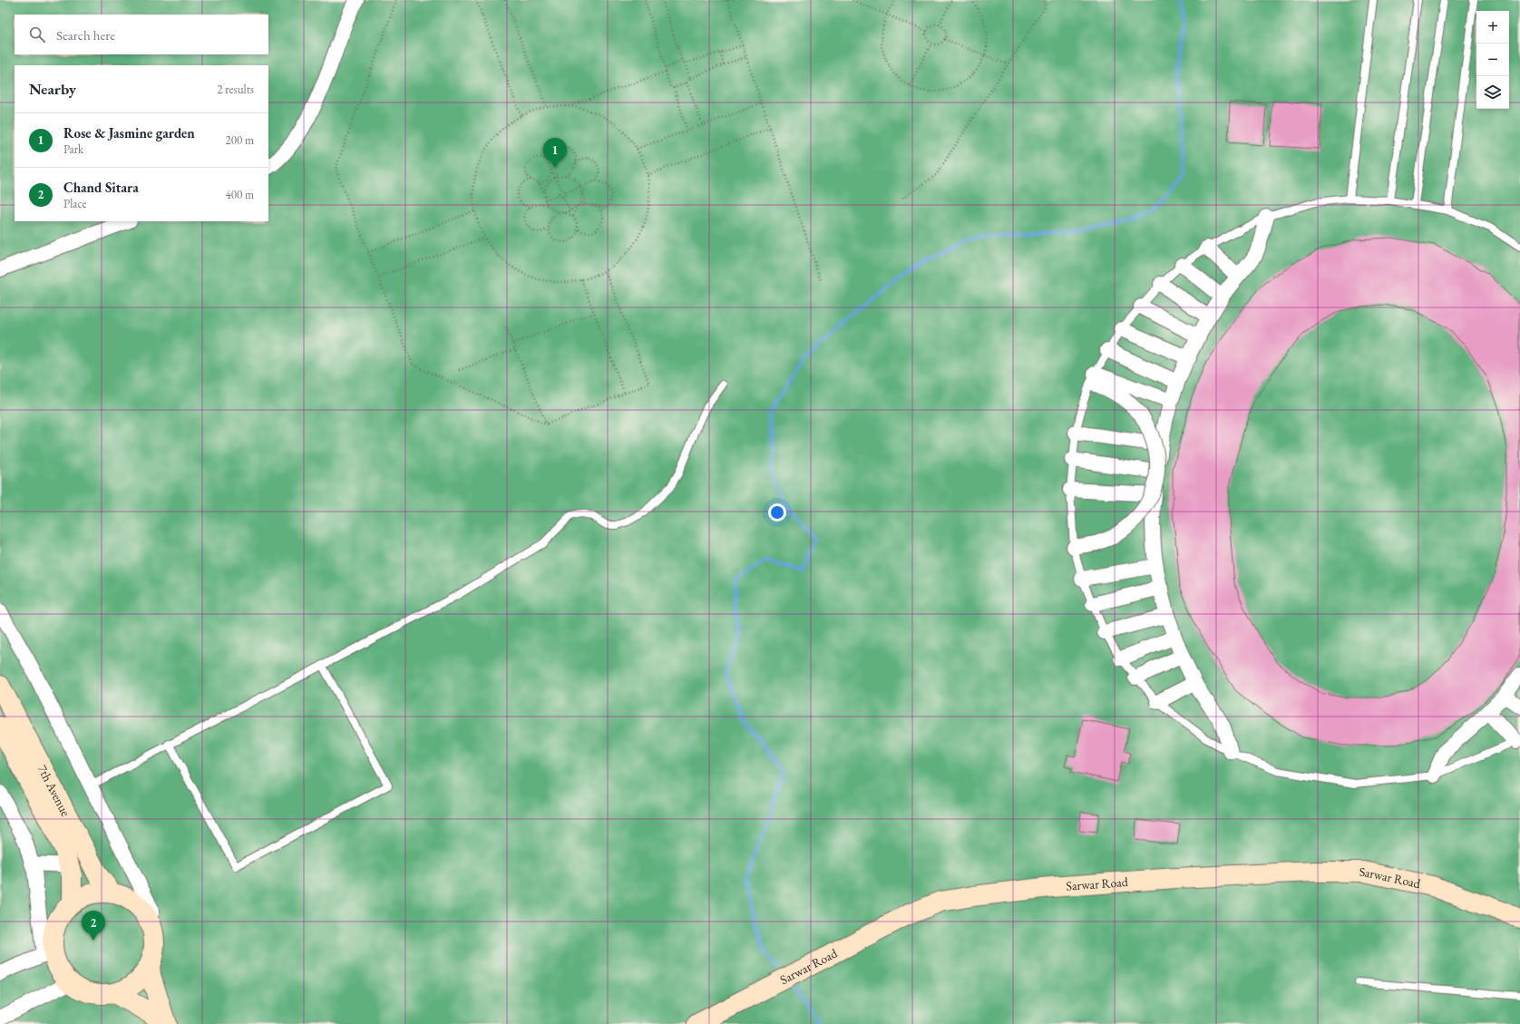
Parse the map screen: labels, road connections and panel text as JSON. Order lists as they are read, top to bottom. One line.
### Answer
{"streets":{"street":["7th Avenue","Sarwar Road"]},"page":{"map_buttons":["+","−"],"search":"Search here","heading":["Nearby","2 results"],"list":[{"mark":"1","name":"Rose & Jasmine garden","note":"Park","value":"200 m"},{"mark":"2","name":"Chand Sitara","note":"Place","value":"400 m"}],"pins":["1","2"]}}
